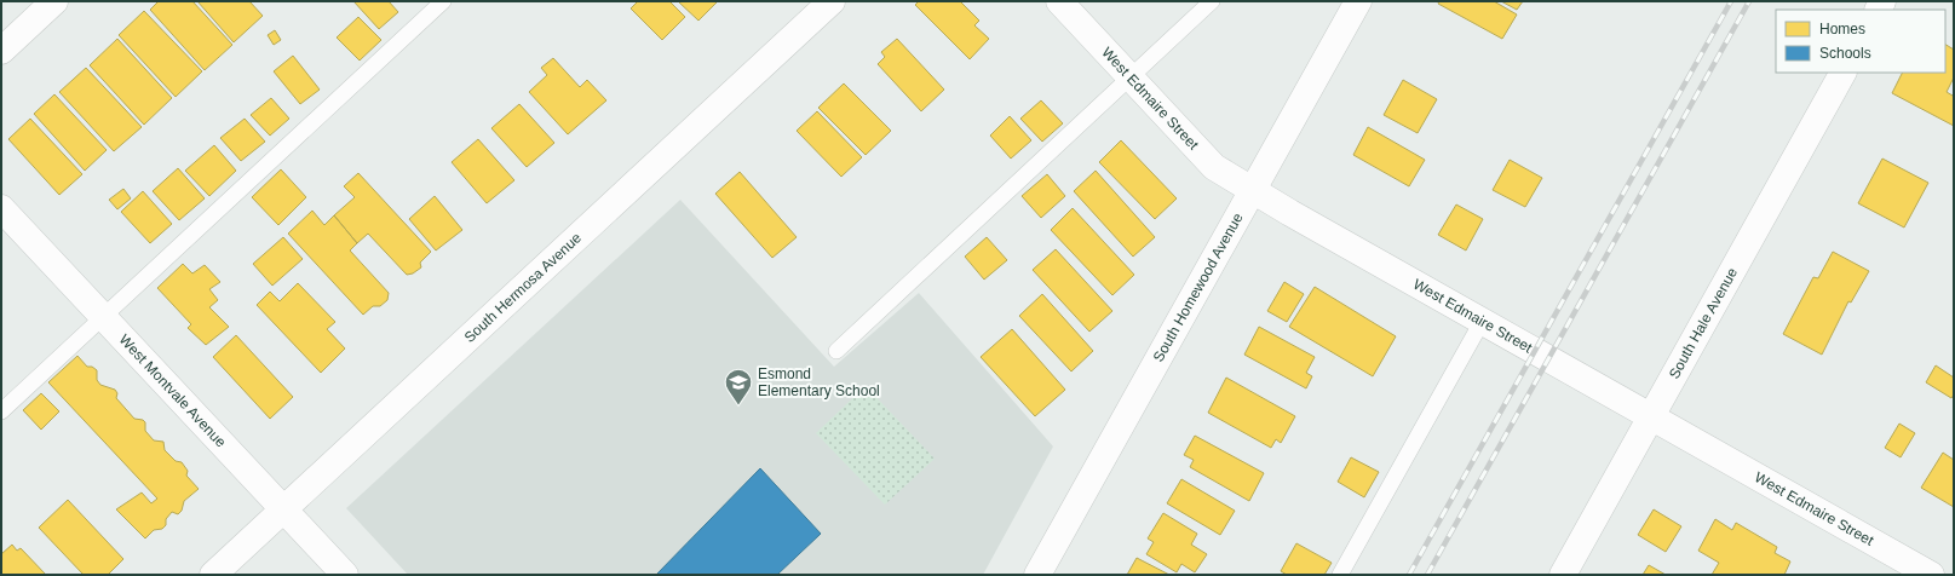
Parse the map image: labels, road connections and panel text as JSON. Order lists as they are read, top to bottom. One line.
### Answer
{"streets":{"street":["West Edmaire Street","South Hermosa Avenue","South Homewood Avenue","South Hale Avenue","West Montvale Avenue"]},"crossings":[["West Edmaire Street","South Homewood Avenue"],["West Edmaire Street","South Hale Avenue"],["South Hermosa Avenue","West Montvale Avenue"]],"places":{"school or university":["Esmond Elementary School"]},"legend":["Homes","Schools"]}
